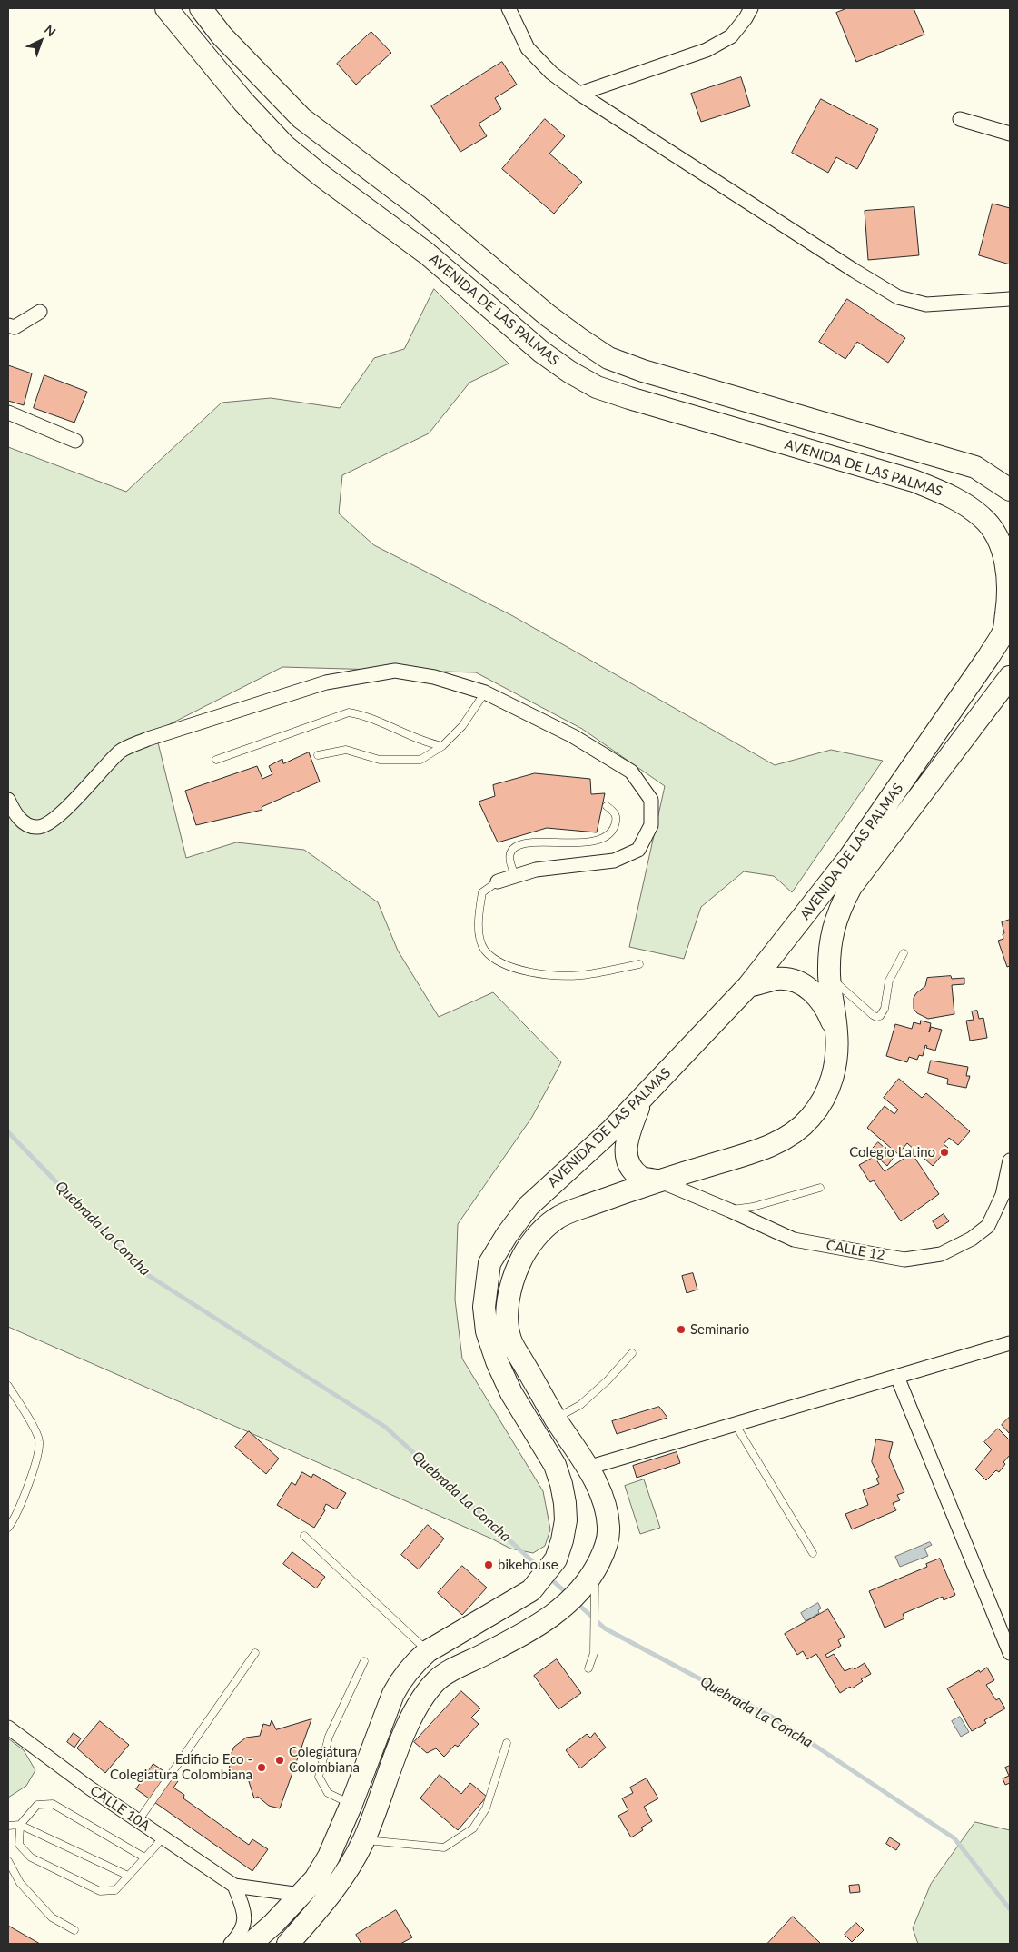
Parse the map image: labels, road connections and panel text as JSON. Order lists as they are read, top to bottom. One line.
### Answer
{"streets":{"main road":["AVENIDA DE LAS PALMAS"],"street":["CALLE 12","CALLE 10A"]},"crossings":[["AVENIDA DE LAS PALMAS","CALLE 12"],["AVENIDA DE LAS PALMAS","CALLE 10A"]],"water":["Quebrada La Concha"],"places":["Colegio Latino","Seminario","bikehouse","Colegiatura Colombiana","Edificio Eco - Colegiatura Colombiana"],"north":"top right"}
